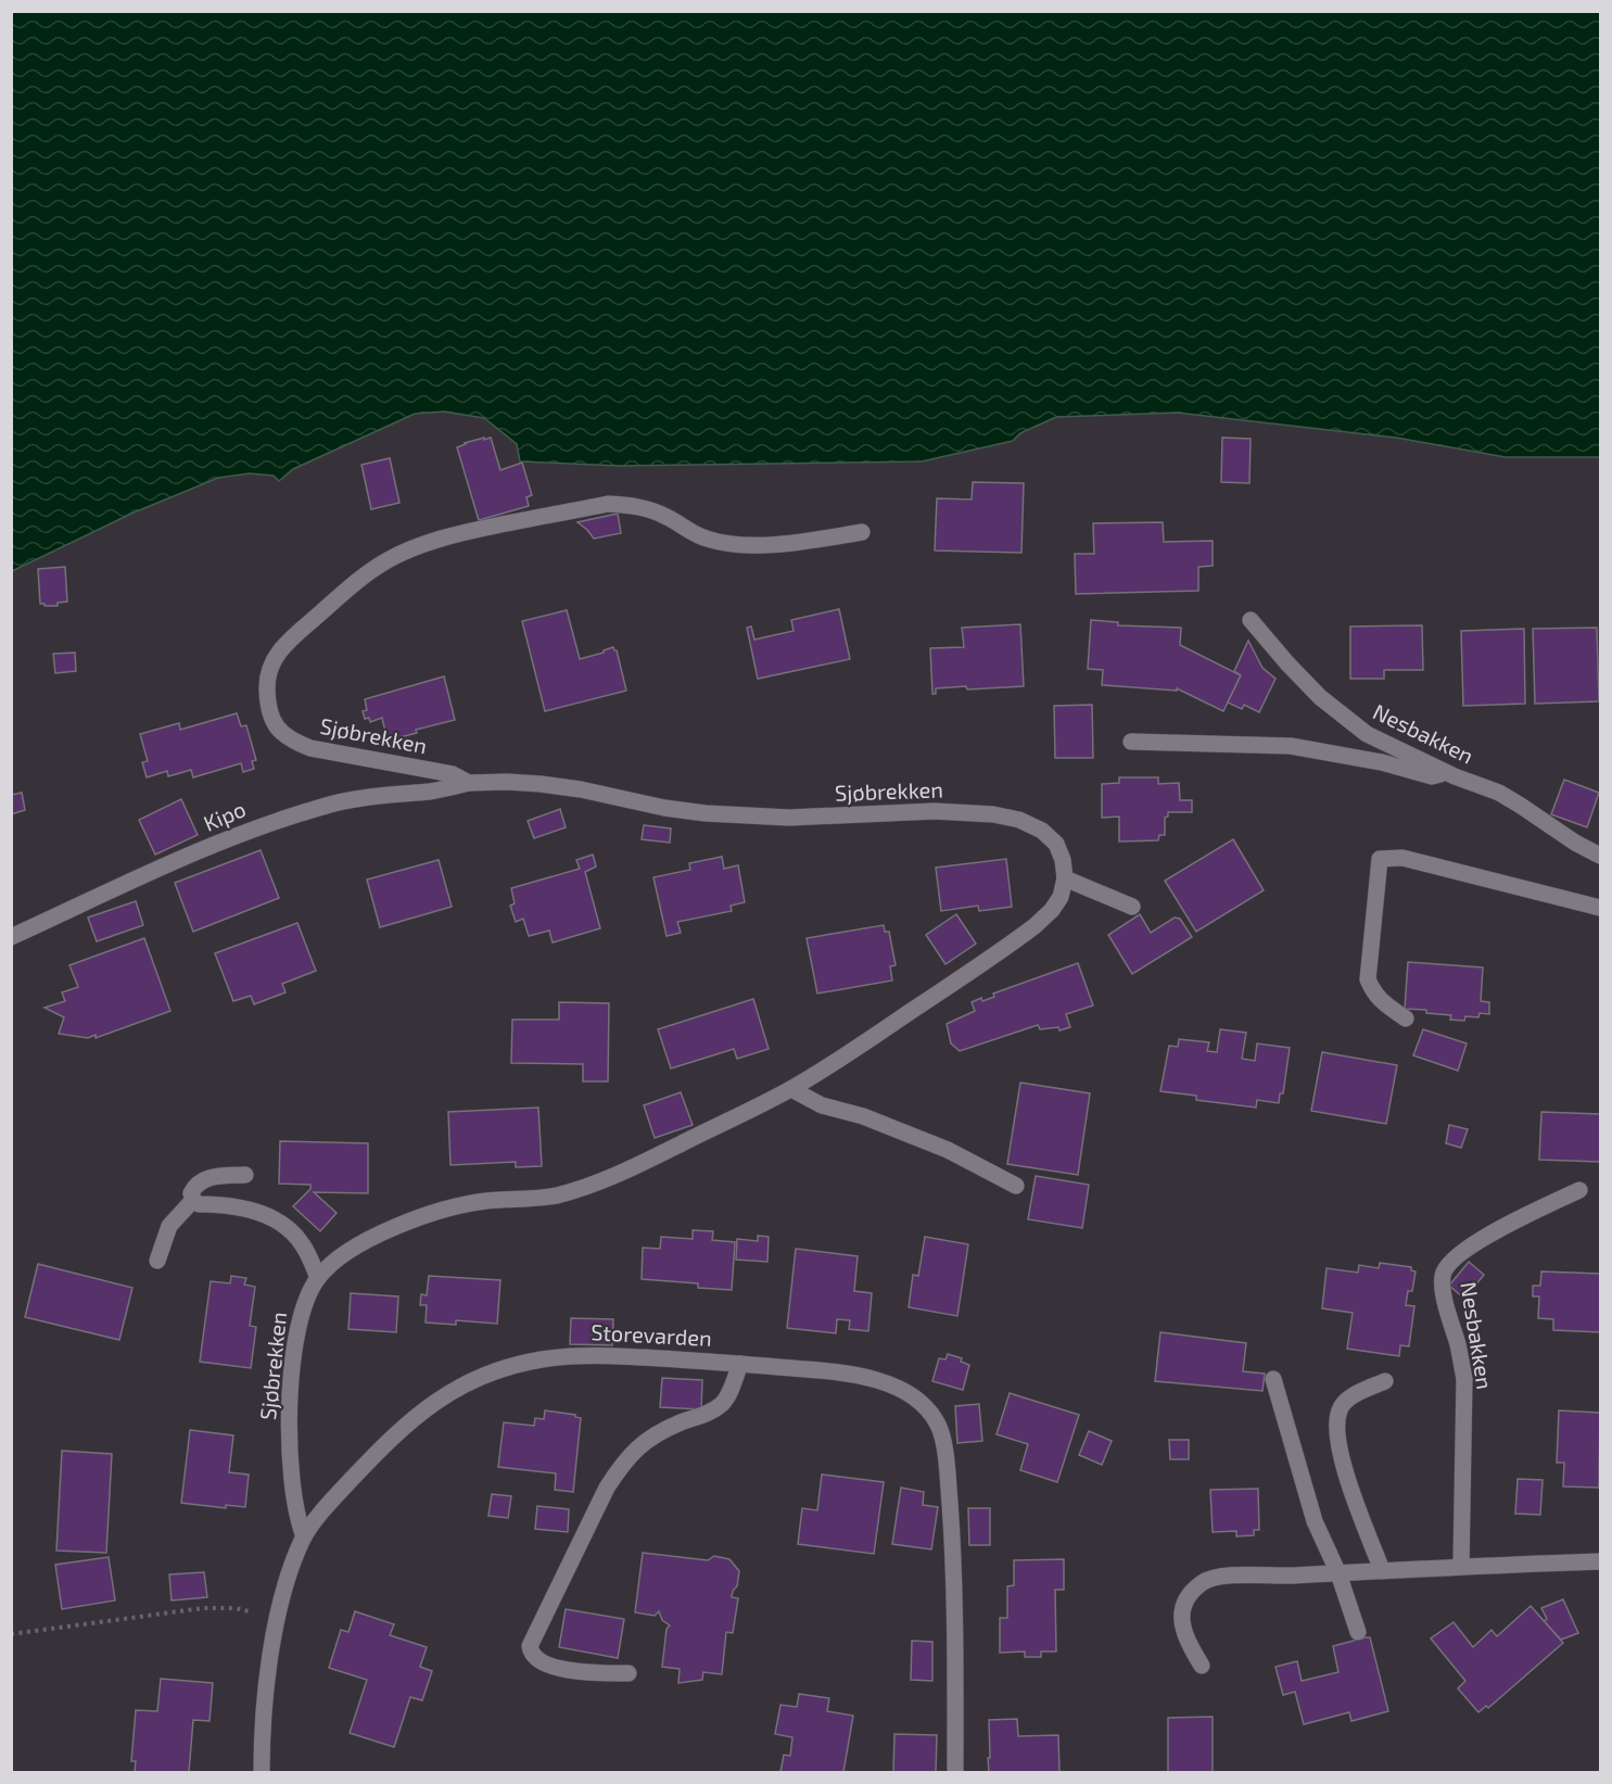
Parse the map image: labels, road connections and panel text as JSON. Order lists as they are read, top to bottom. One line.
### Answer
{"streets":{"street":["Nesbakken","Sjøbrekken","Kipo","Storevarden"]},"crossings":[["Sjøbrekken","Kipo"],["Sjøbrekken","Storevarden"]]}
